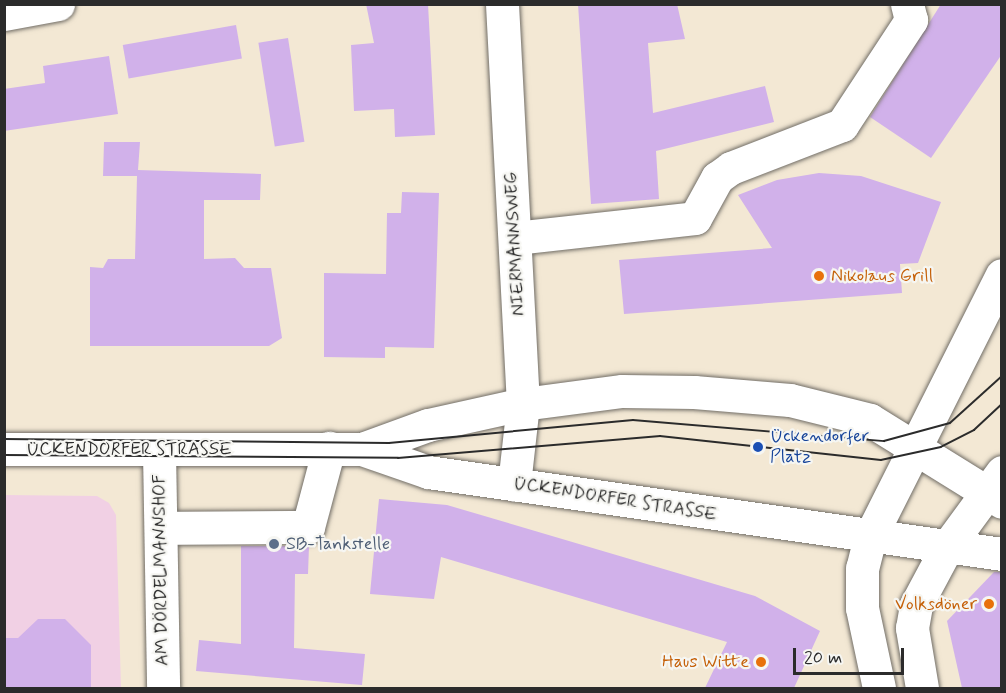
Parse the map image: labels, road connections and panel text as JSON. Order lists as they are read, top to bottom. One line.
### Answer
{"streets":{"main road":["NIERMANNSWEG","ÜCKENDORFER STRASSE","AM DÖRDELMANNSHOF"]},"crossings":[["NIERMANNSWEG","ÜCKENDORFER STRASSE"],["ÜCKENDORFER STRASSE","AM DÖRDELMANNSHOF"]],"places":["Nikolaus Grill","Ückendorfer Platz","SB-Tankstelle","Volksdöner","Haus Witte"],"scale_bar":"20 m"}
